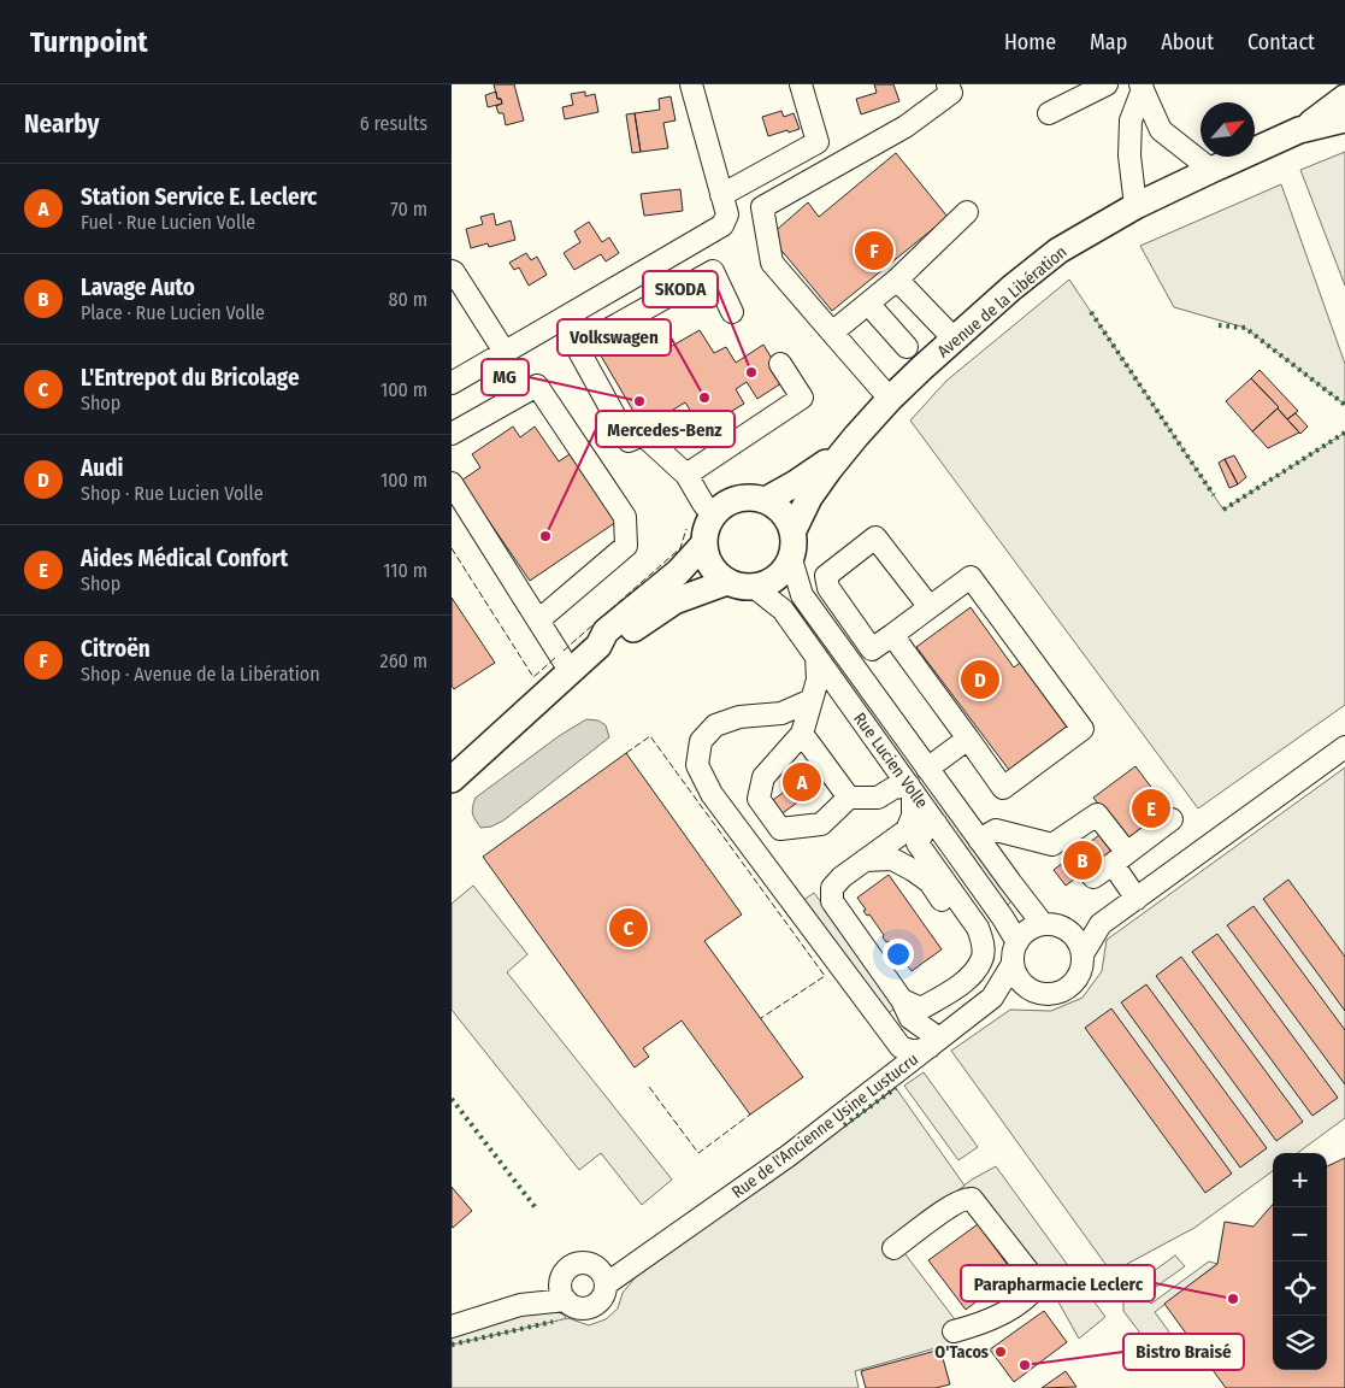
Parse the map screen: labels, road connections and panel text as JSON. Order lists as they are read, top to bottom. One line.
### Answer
{"streets":{"main road":["Avenue de la Libération"],"street":["Rue Lucien Volle","Rue de l'Ancienne Usine Lustucru"]},"crossings":[["Avenue de la Libération","Rue Lucien Volle"],["Rue Lucien Volle","Rue de l'Ancienne Usine Lustucru"]],"places":["SKODA","Volkswagen","MG","Mercedes-Benz","Parapharmacie Leclerc","O'Tacos","Bistro Braisé"],"north":"top right","page":{"header":"Turnpoint","nav":["Home","Map","About","Contact"],"heading":["Nearby","6 results"],"list":[{"mark":"A","name":"Station Service E. Leclerc","note":"Fuel · Rue Lucien Volle","value":"70 m"},{"mark":"B","name":"Lavage Auto","note":"Place · Rue Lucien Volle","value":"80 m"},{"mark":"C","name":"L'Entrepot du Bricolage","note":"Shop","value":"100 m"},{"mark":"D","name":"Audi","note":"Shop · Rue Lucien Volle","value":"100 m"},{"mark":"E","name":"Aides Médical Confort","note":"Shop","value":"110 m"},{"mark":"F","name":"Citroën","note":"Shop · Avenue de la Libération","value":"260 m"}],"pins":["F","D","A","E","B","C"],"map_buttons":["+","−"]}}
